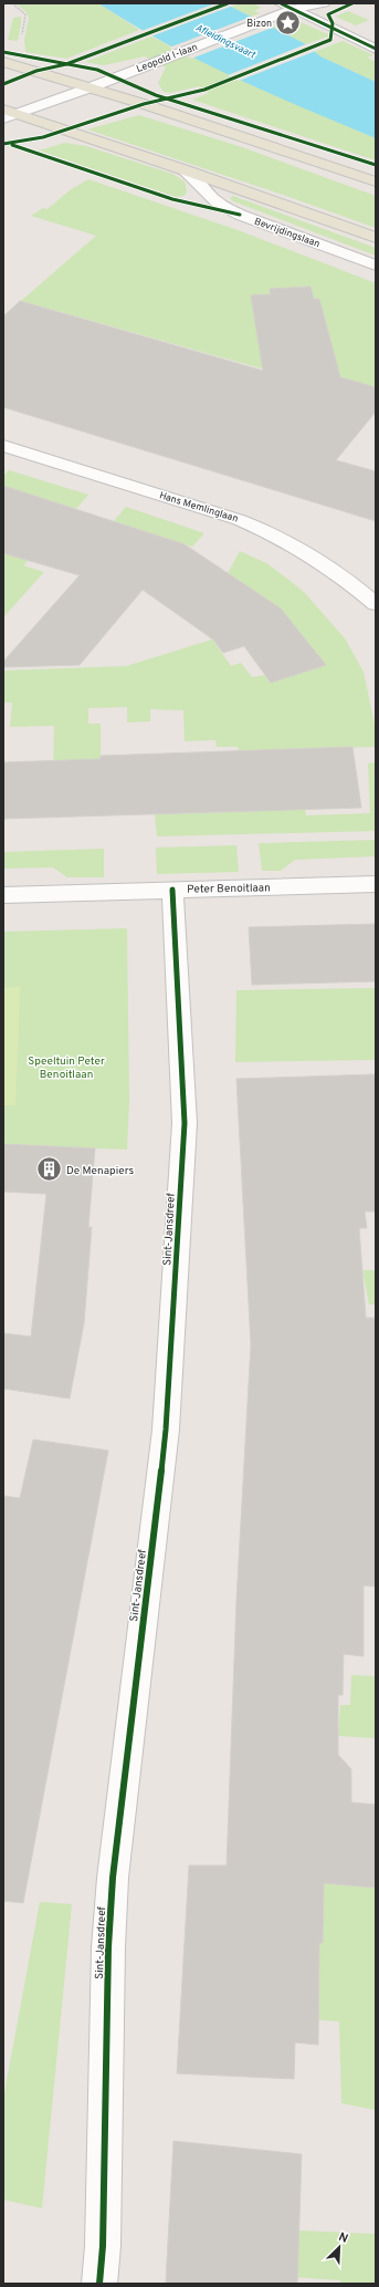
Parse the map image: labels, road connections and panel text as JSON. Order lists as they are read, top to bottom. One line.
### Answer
{"streets":{"main road":["Bevrijdingslaan"],"street":["Leopold I-laan","Hans Memlinglaan","Peter Benoitlaan","Sint-Jansdreef"]},"crossings":[["Leopold I-laan","Bevrijdingslaan"],["Peter Benoitlaan","Sint-Jansdreef"]],"water":["Afleidingsvaart"],"parks":["Speeltuin Peter Benoitlaan"],"places":{"place":["Bizon"],"building":["De Menapiers"]},"north":"top right"}
